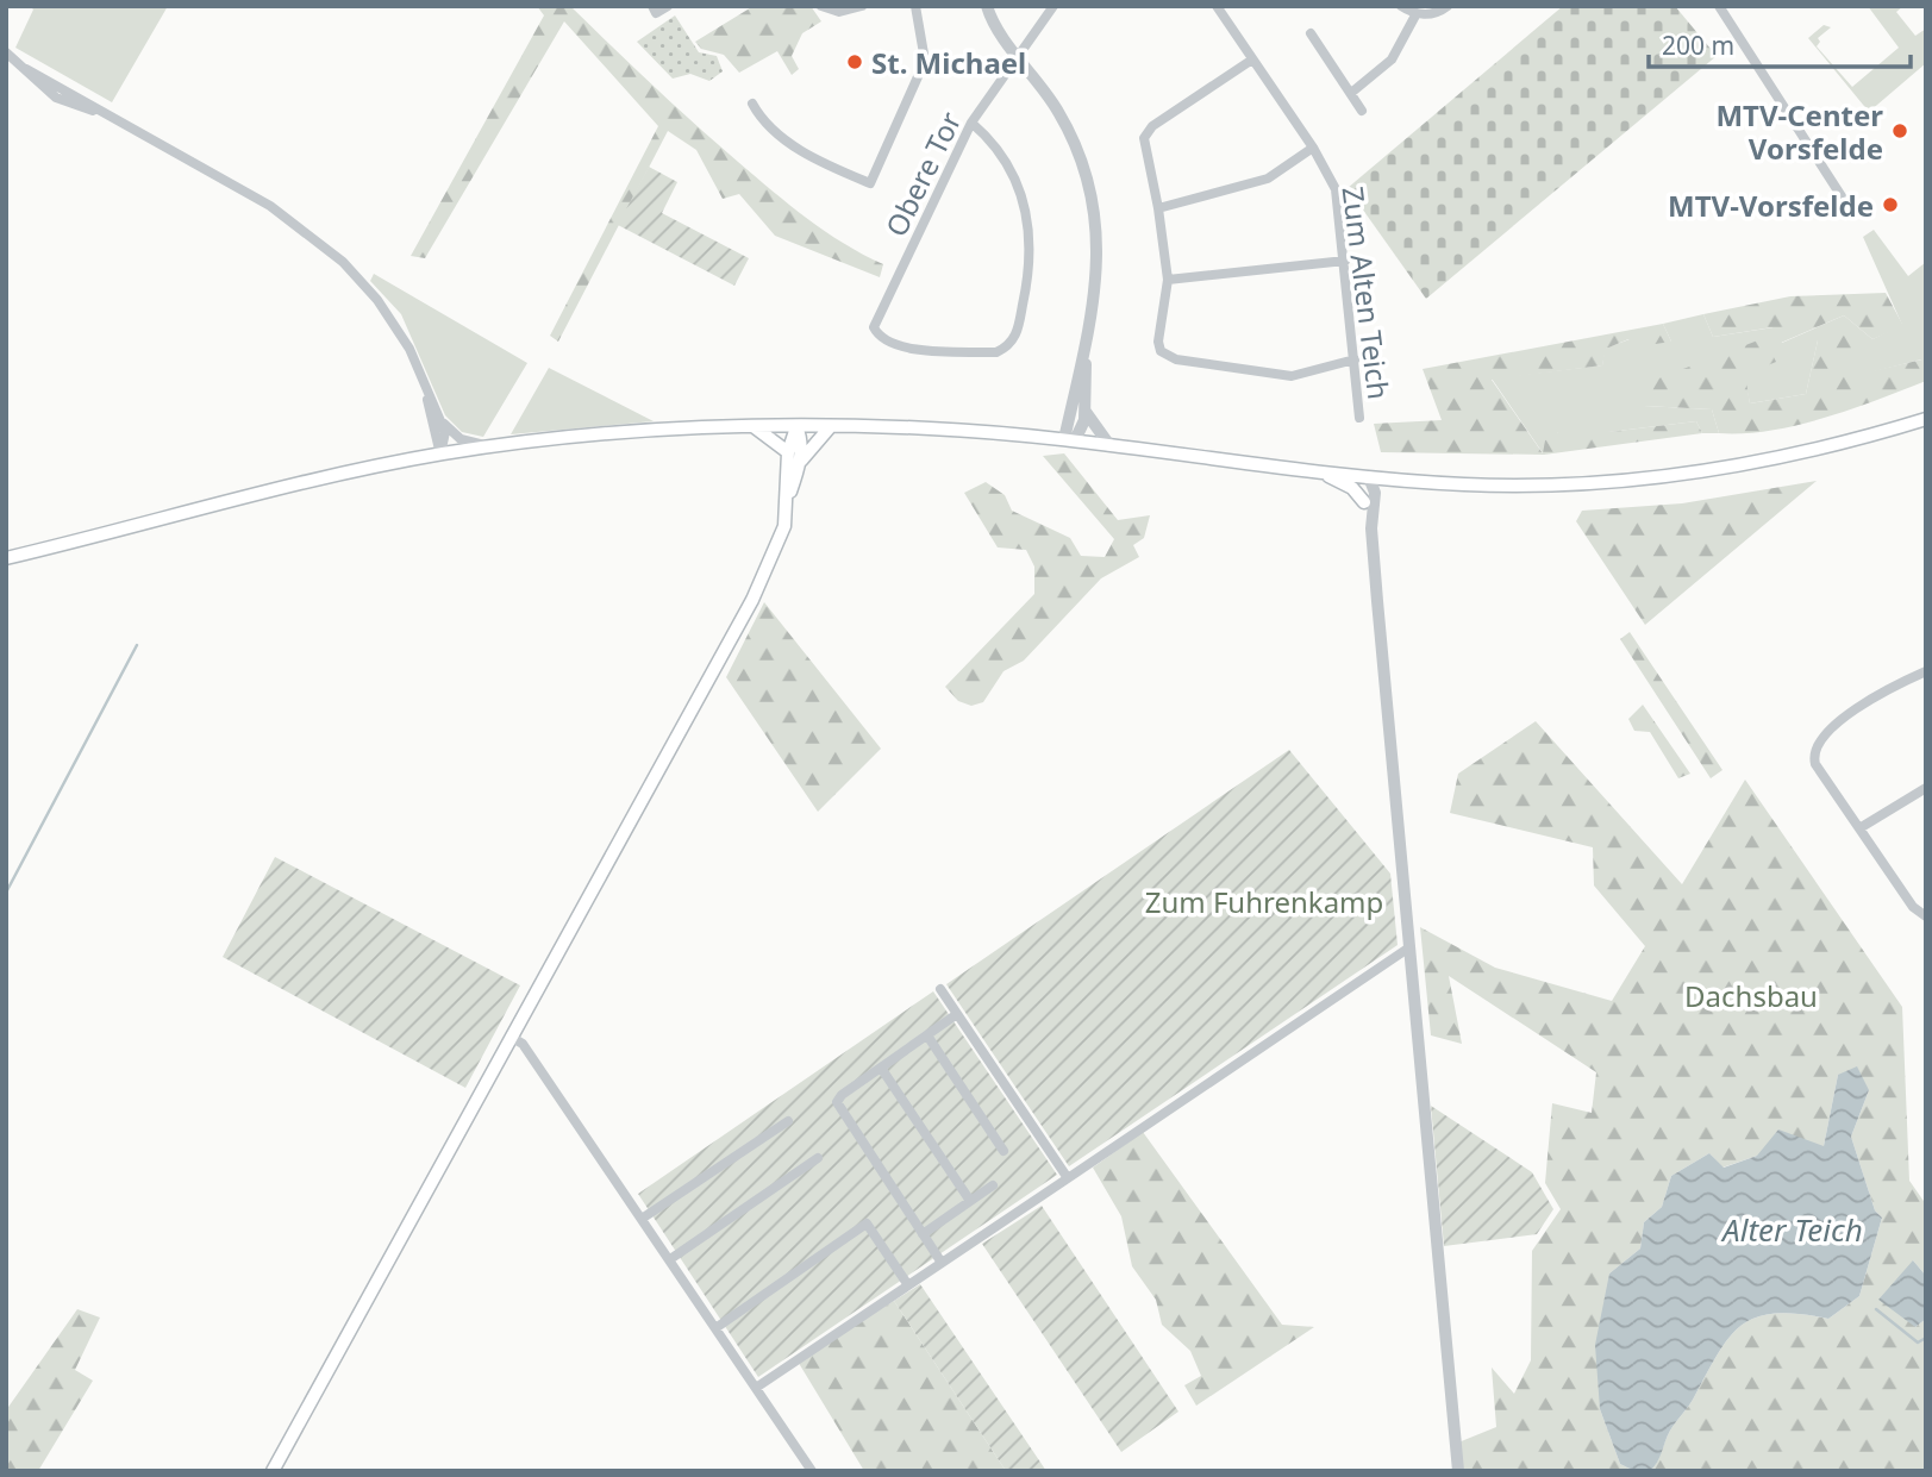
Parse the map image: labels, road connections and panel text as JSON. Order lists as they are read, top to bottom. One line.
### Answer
{"streets":{"street":["Obere Tor","Zum Alten Teich"]},"water":["Alter Teich"],"parks":["Zum Fuhrenkamp","Dachsbau"],"places":["St. Michael","MTV-Center Vorsfelde","MTV-Vorsfelde"],"scale_bar":"200 m"}
